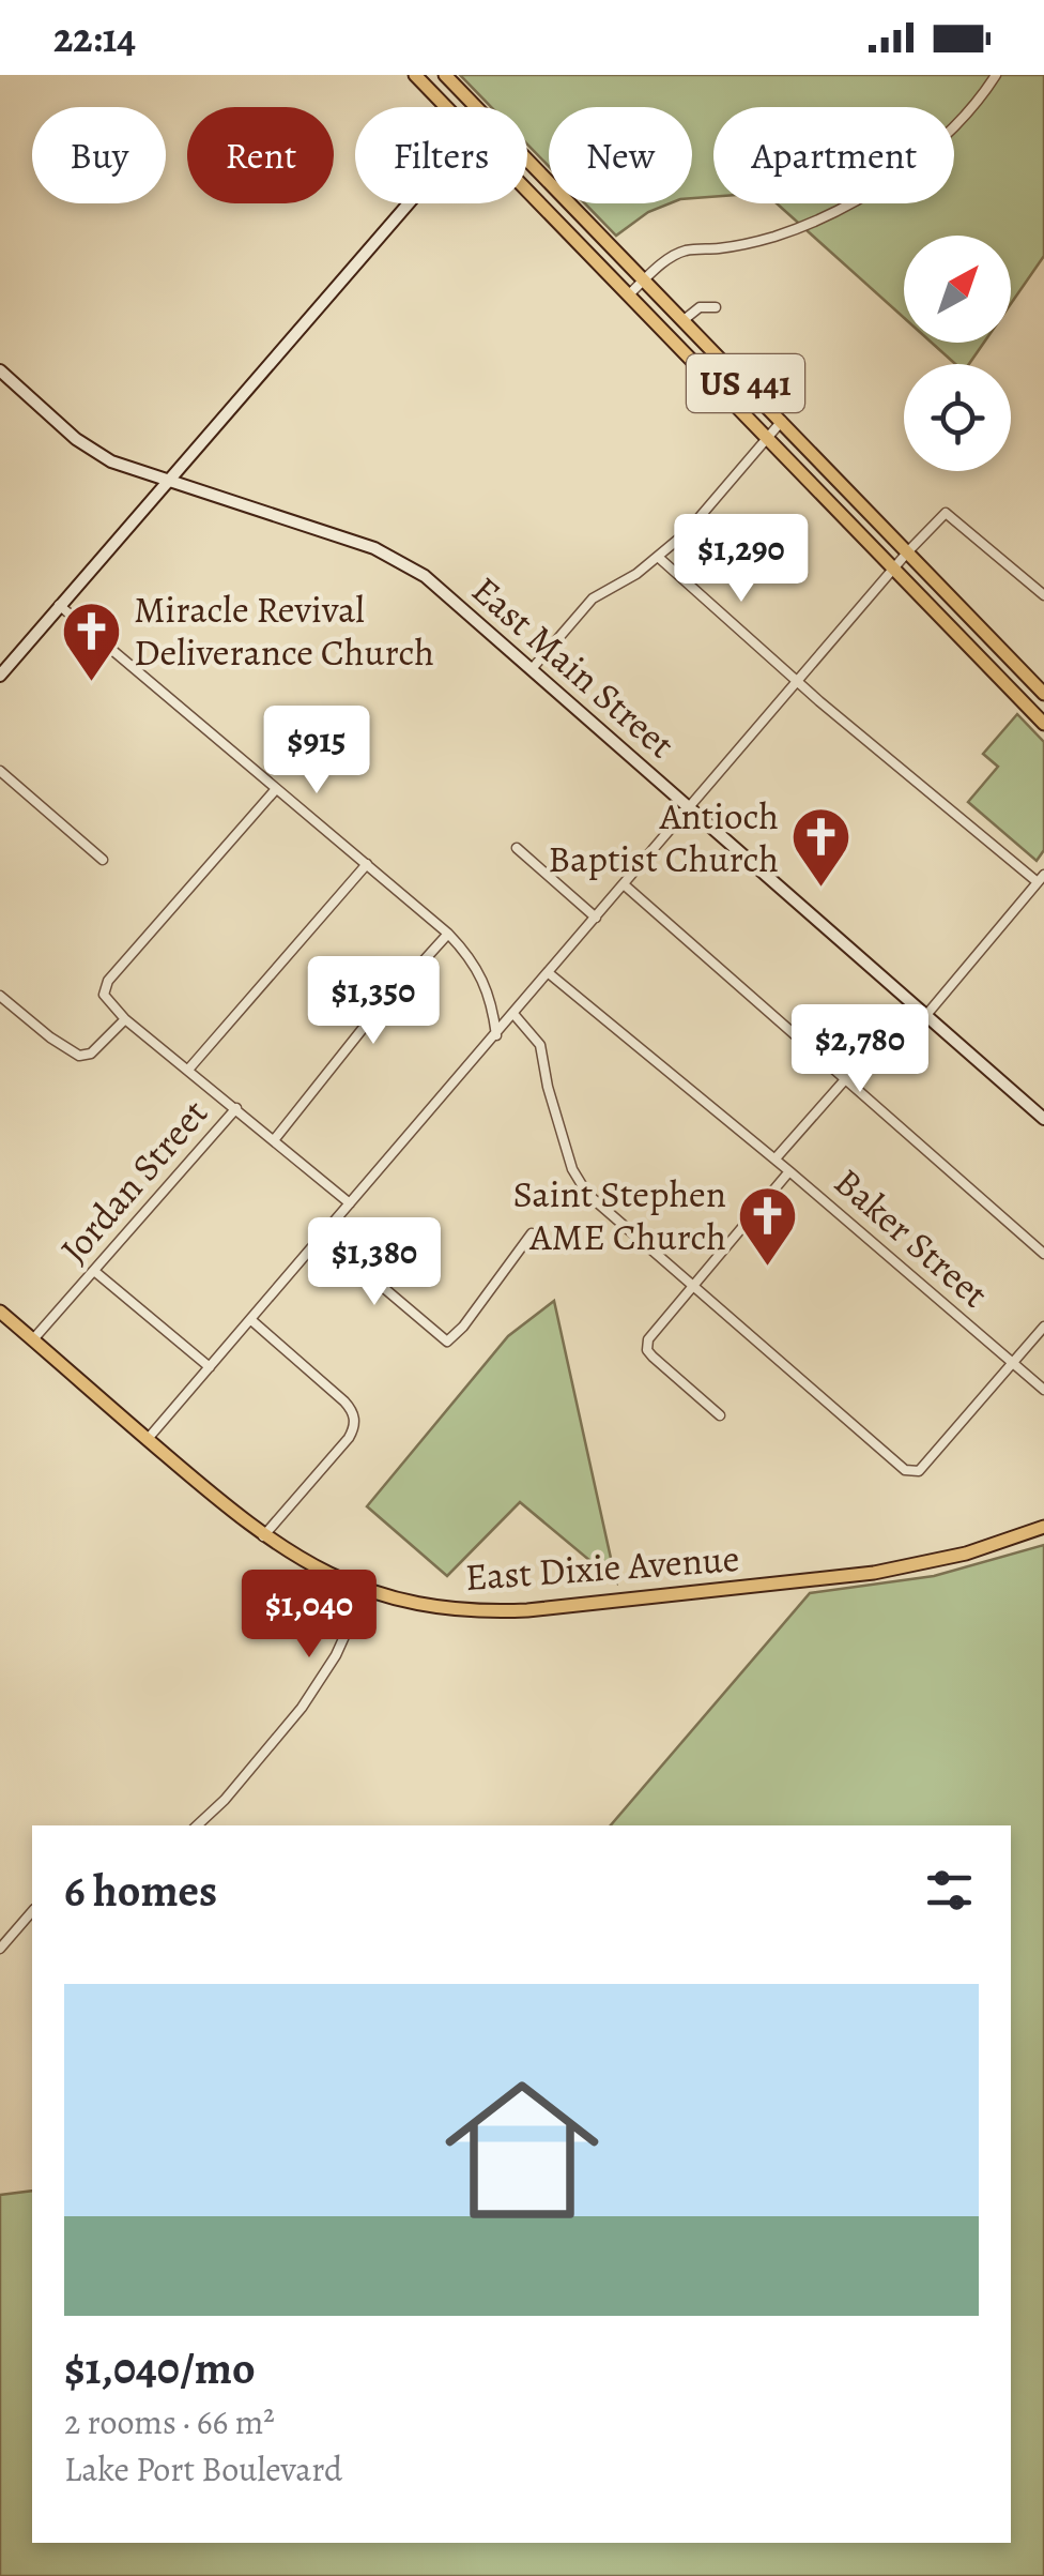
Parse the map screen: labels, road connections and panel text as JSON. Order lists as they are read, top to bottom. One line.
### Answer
{"streets":{"main road":["US 441","East Main Street","East Dixie Avenue"],"street":["Jordan Street","Baker Street"]},"crossings":[["Jordan Street","East Dixie Avenue"]],"places":{"church":["Miracle Revival Deliverance Church","Antioch Baptist Church","Saint Stephen AME Church"]},"north":"top right","page":{"status":"22:14","chip":["Buy","Rent","Filters","New","Apartment"],"price":["$1,290","$915","$1,350","$2,780","$1,380","$1,040"],"heading":"6 homes","list":[{"name":"$1,040/mo","note":"2 rooms · 66 m² · Lake Port Boulevard"}]}}
